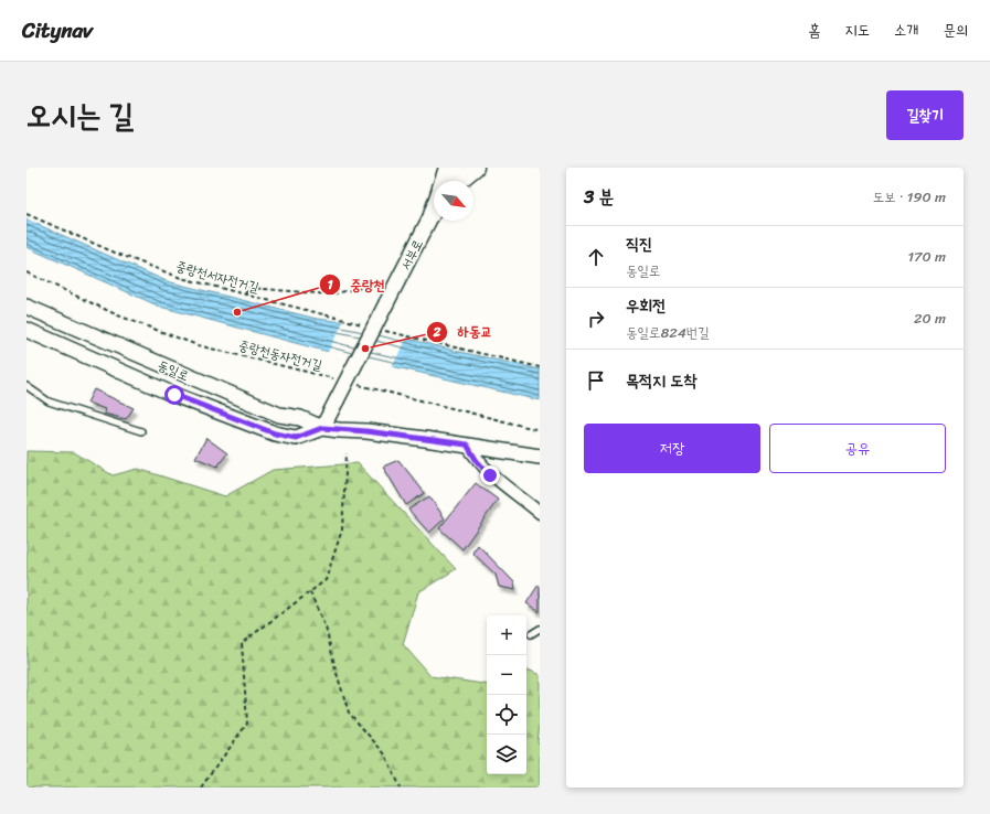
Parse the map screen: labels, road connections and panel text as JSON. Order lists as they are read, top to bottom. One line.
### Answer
{"streets":{"street":["서부로","동일로"],"path":["중랑천서자전거길","중랑천동자전거길"]},"crossings":[["서부로","동일로"]],"places":["중랑천","하동교"],"north":"bottom right","page":{"header":"Citynav","nav":["홈","지도","소개","문의"],"title":"오시는 길","buttons":["길찾기",["저장","공유"]],"heading":["3 분","도보 · 190 m"],"list":[["직진","동일로","170 m"],["우회전","동일로824번길","20 m"],"목적지 도착"],"map_buttons":["+","−"]}}
